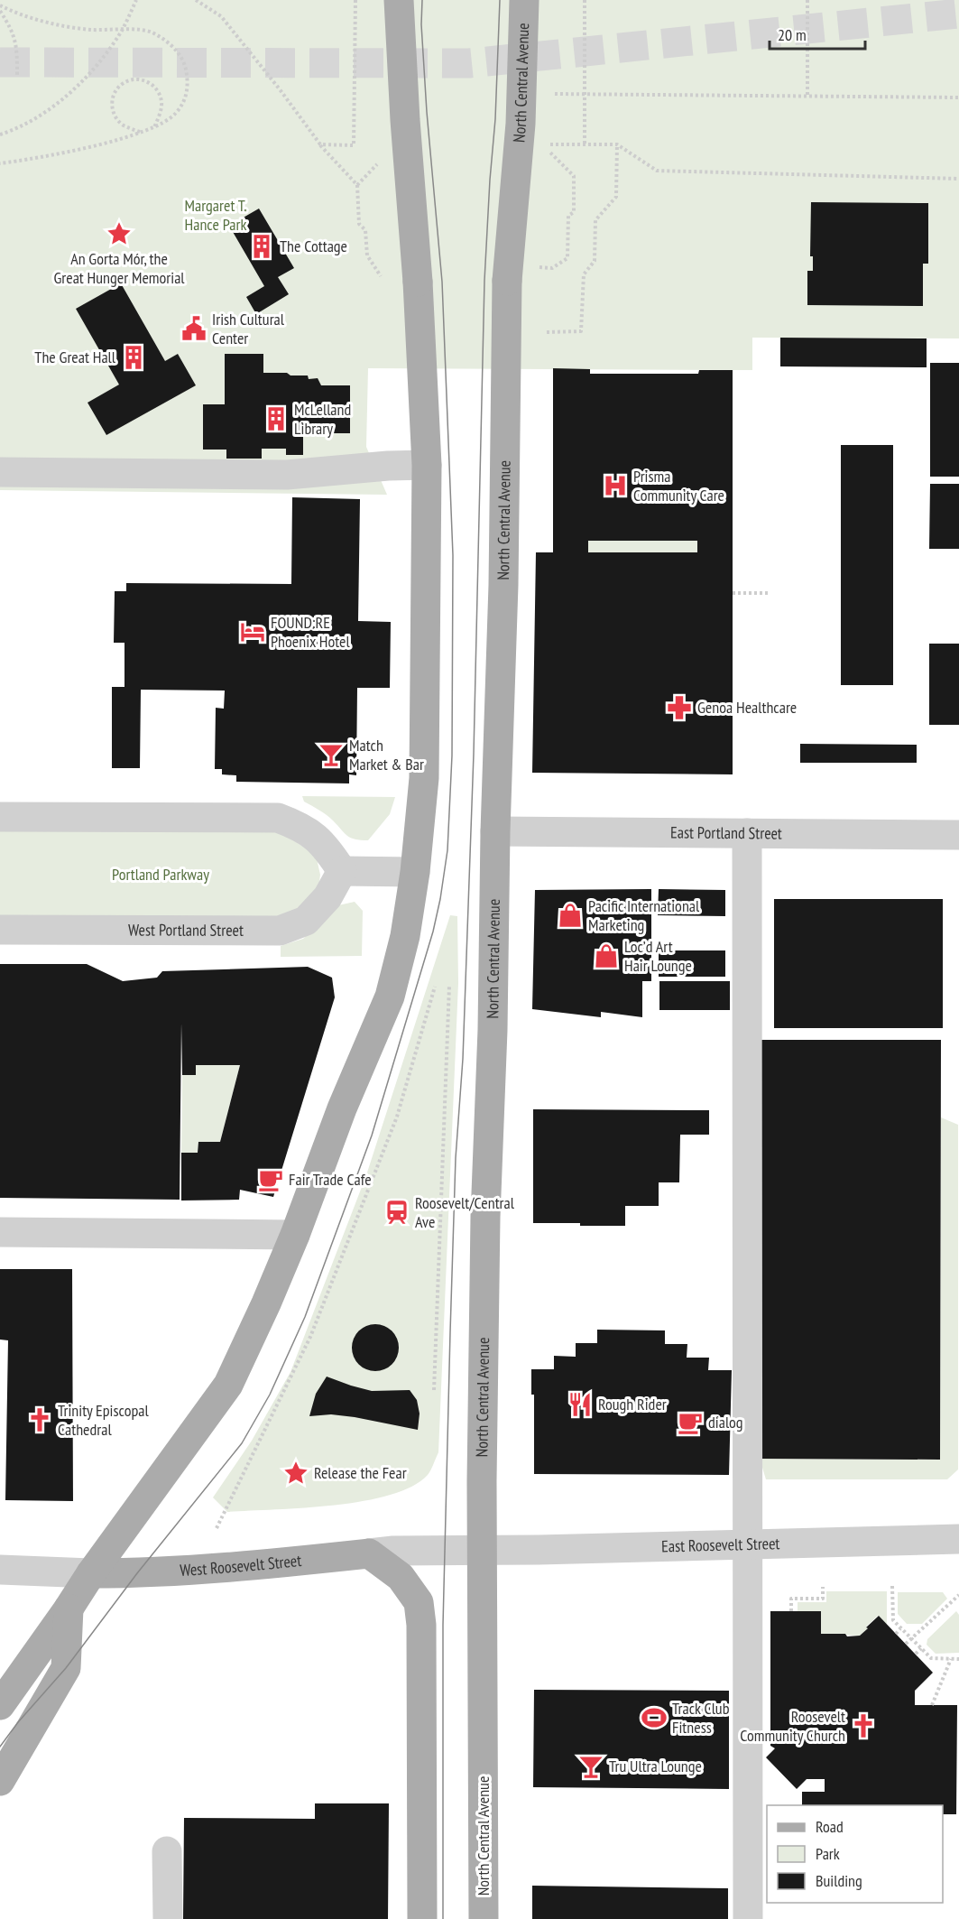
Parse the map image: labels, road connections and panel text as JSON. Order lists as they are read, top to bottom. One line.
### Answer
{"streets":{"main road":["North Central Avenue","West Roosevelt Street"],"street":["East Portland Street","West Portland Street","East Roosevelt Street"]},"crossings":[["North Central Avenue","East Portland Street"],["North Central Avenue","East Roosevelt Street"],["North Central Avenue","West Roosevelt Street"],["East Roosevelt Street","West Roosevelt Street"]],"parks":["Margaret T. Hance Park","Portland Parkway"],"places":{"place":["An Gorta Mór, the Great Hunger Memorial","Release the Fear"],"building":["The Cottage","The Great Hall","McLelland Library"],"public building":["Irish Cultural Center"],"hospital":["Prisma Community Care"],"hotel":["FOUND:RE Phoenix Hotel"],"pharmacy":["Genoa Healthcare"],"bar":["Match Market & Bar","Tru Ultra Lounge"],"shop":["Pacific International Marketing","Loc’d Art Hair Lounge"],"cafe":["Fair Trade Cafe","dialog"],"station":["Roosevelt/Central Ave"],"restaurant":["Rough Rider"],"church":["Trinity Episcopal Cathedral","Roosevelt Community Church"],"sports":["Track Club Fitness"]},"legend":["Road","Park","Building"],"scale_bar":"20 m"}
